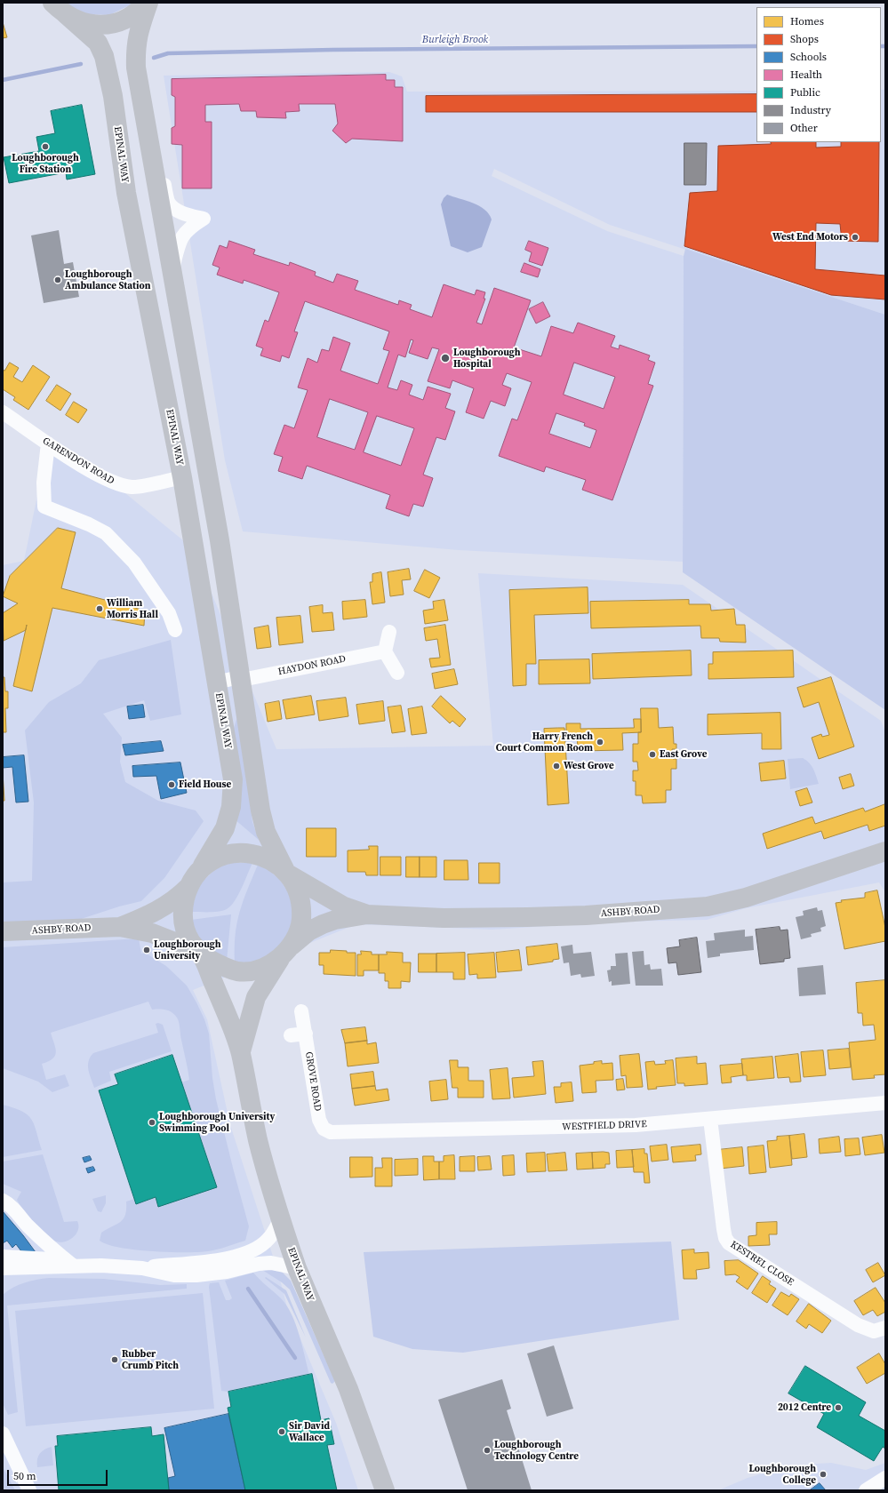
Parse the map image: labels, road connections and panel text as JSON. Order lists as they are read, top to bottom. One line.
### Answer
{"streets":{"main road":["EPINAL WAY","ASHBY ROAD"],"street":["GARENDON ROAD","HAYDON ROAD","GROVE ROAD","WESTFIELD DRIVE","KESTREL CLOSE"]},"crossings":[["EPINAL WAY","GARENDON ROAD"],["EPINAL WAY","HAYDON ROAD"],["EPINAL WAY","ASHBY ROAD"],["GROVE ROAD","WESTFIELD DRIVE"],["WESTFIELD DRIVE","KESTREL CLOSE"]],"water":["Burleigh Brook"],"places":["Loughborough Fire Station","West End Motors","Loughborough Ambulance Station","Loughborough Hospital","William Morris Hall","Harry French Court Common Room","East Grove","West Grove","Field House","Loughborough University","Loughborough University Swimming Pool","Rubber Crumb Pitch","2012 Centre","Sir David Wallace","Loughborough Technology Centre","Loughborough College"],"legend":["Homes","Shops","Schools","Health","Public","Industry","Other"],"scale_bar":"50 m"}
